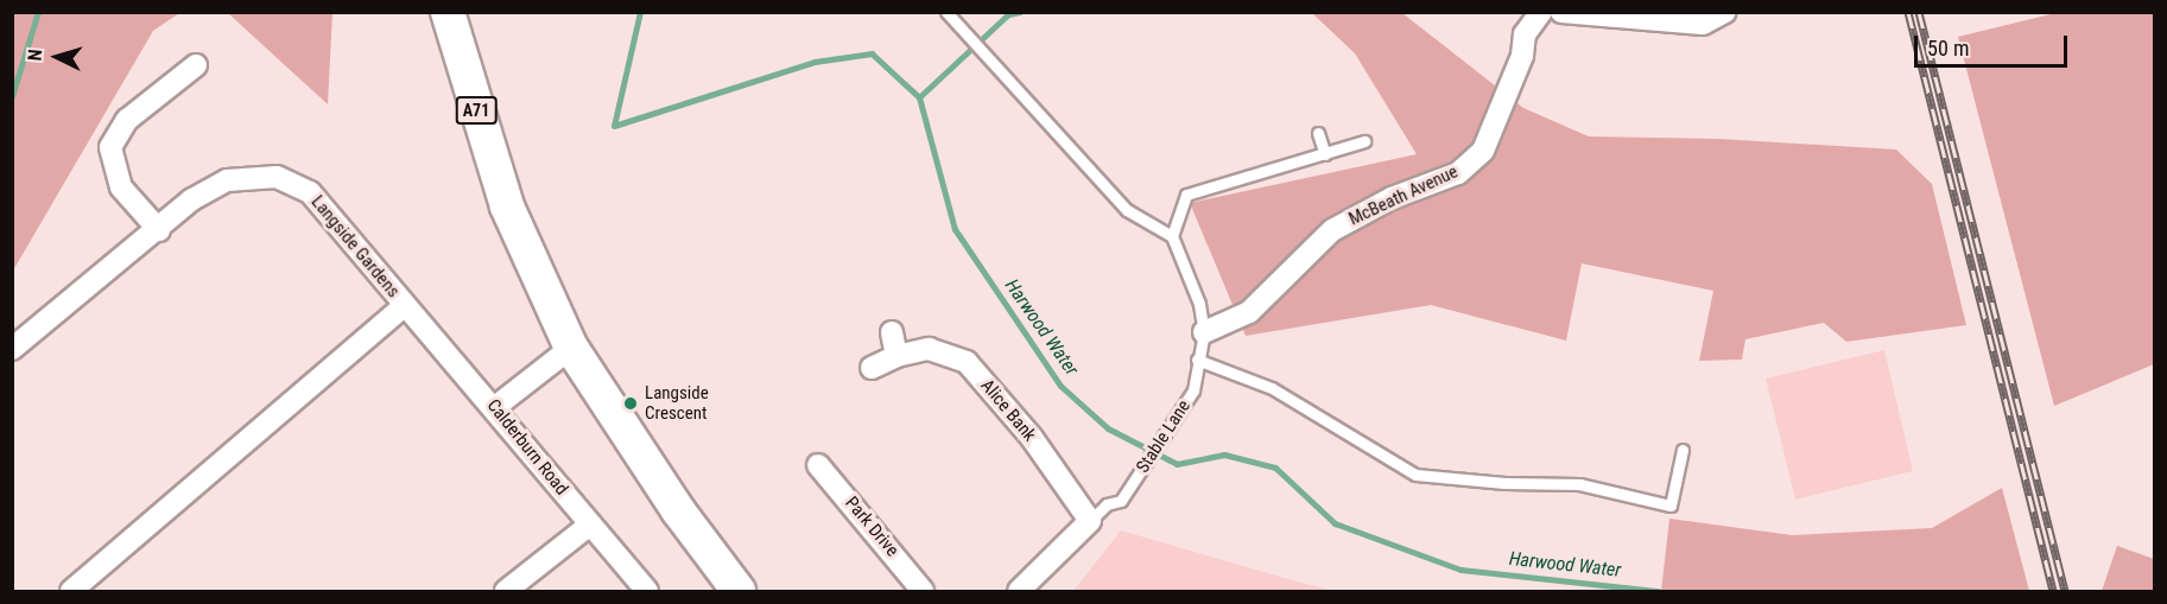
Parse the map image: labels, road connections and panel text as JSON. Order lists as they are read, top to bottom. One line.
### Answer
{"streets":{"main road":["A71"],"street":["McBeath Avenue","Langside Gardens","Alice Bank","Stable Lane","Calderburn Road","Park Drive"]},"crossings":[["McBeath Avenue","Stable Lane"],["Langside Gardens","Calderburn Road"],["Alice Bank","Stable Lane"]],"water":["Harwood Water"],"places":["Langside Crescent"],"scale_bar":"50 m","north":"left"}
